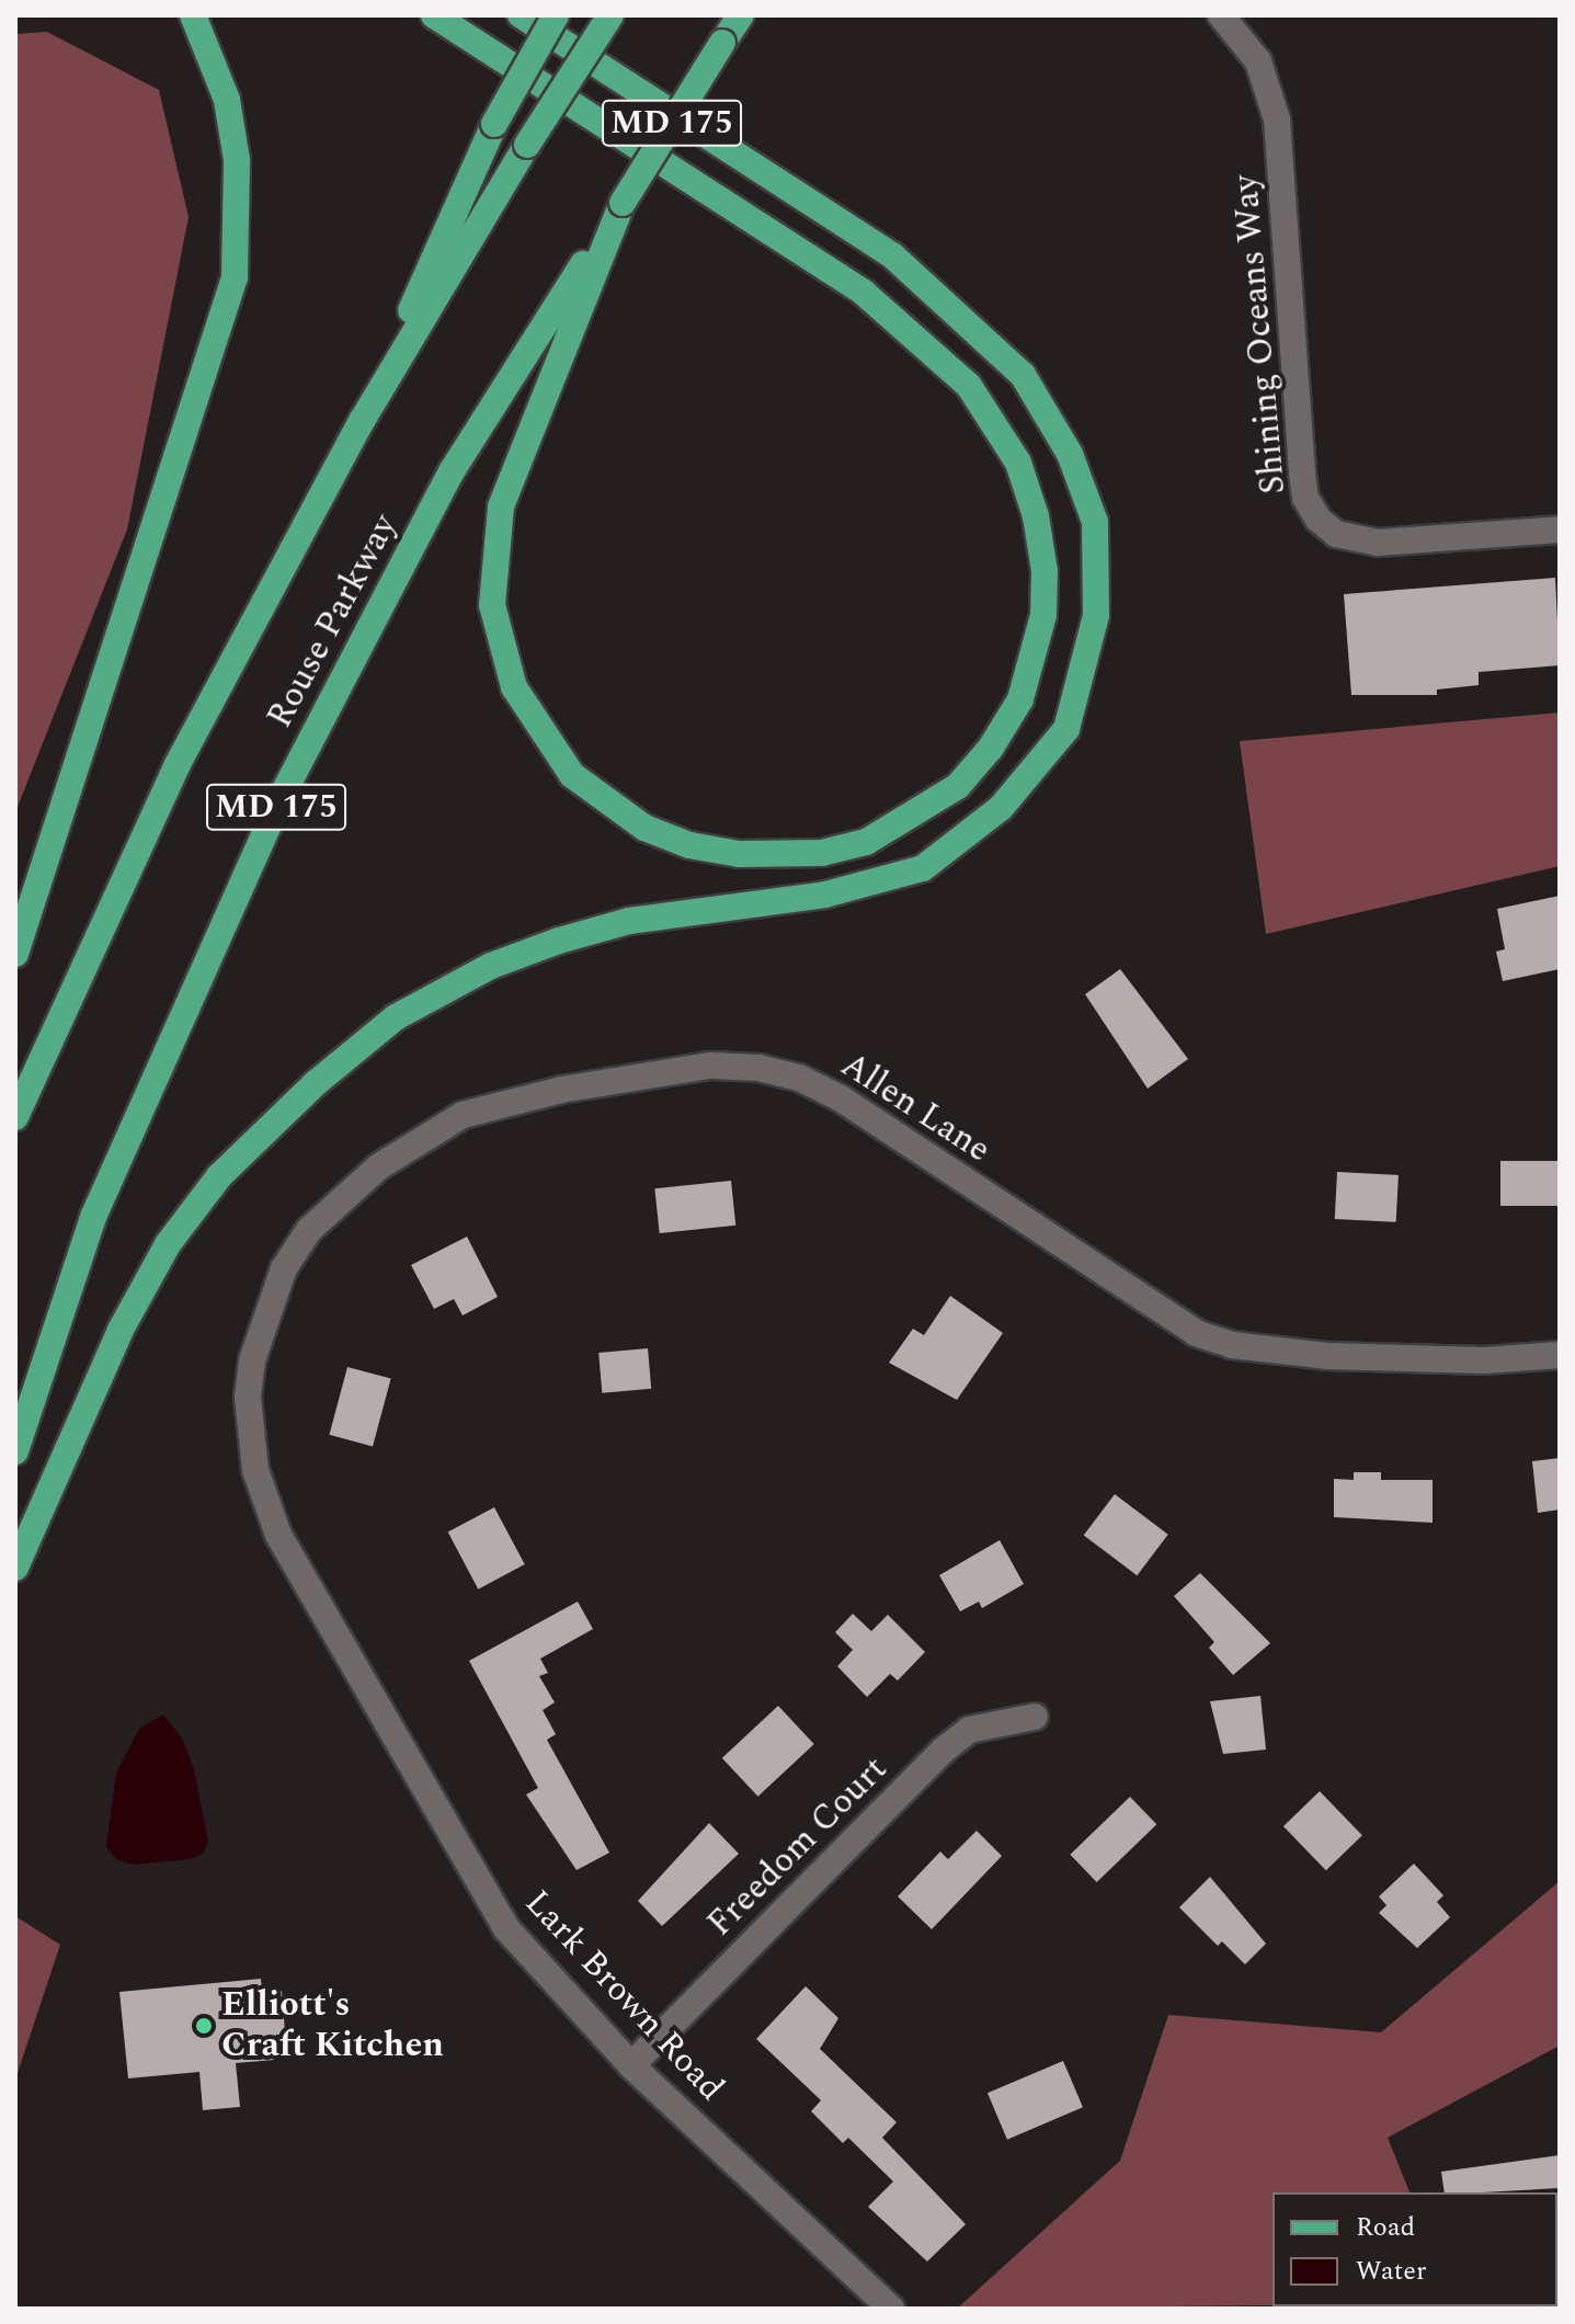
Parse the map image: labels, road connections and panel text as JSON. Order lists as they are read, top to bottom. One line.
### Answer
{"streets":{"main road":["MD 175","Rouse Parkway"],"street":["Shining Oceans Way","Allen Lane","Freedom Court","Lark Brown Road"]},"crossings":[["Allen Lane","Lark Brown Road"],["Freedom Court","Lark Brown Road"]],"places":["Elliott's Craft Kitchen"],"legend":["Road","Water"]}
